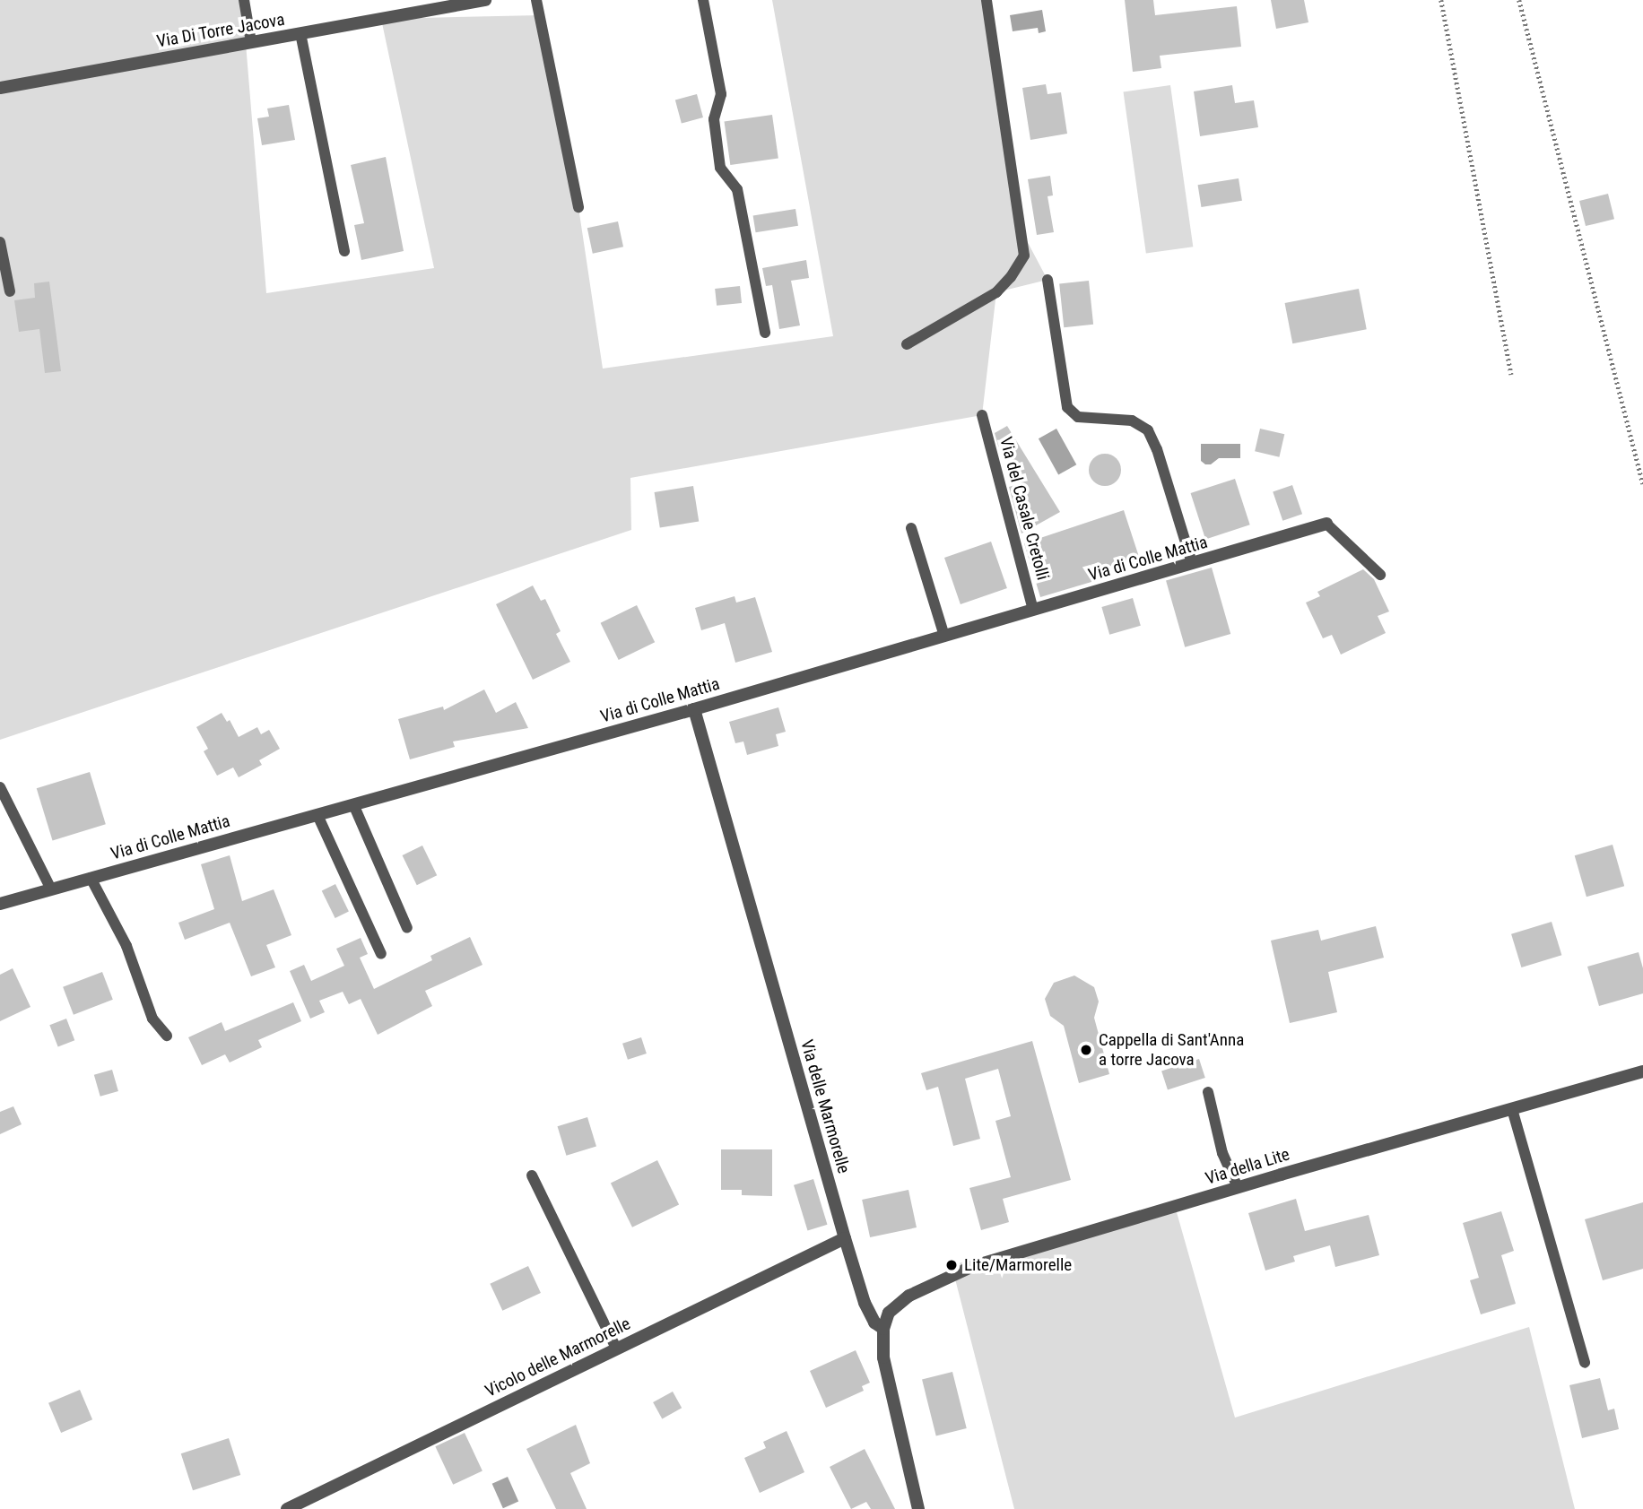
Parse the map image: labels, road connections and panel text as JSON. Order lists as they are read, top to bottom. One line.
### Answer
{"streets":{"street":["Via Di Torre Jacova","Via di Colle Mattia","Via delle Marmorelle","Via della Lite","Vicolo delle Marmorelle"],"lane":["Via del Casale Cretolli"]},"crossings":[["Via del Casale Cretolli","Via di Colle Mattia"],["Via di Colle Mattia","Via delle Marmorelle"],["Via delle Marmorelle","Via della Lite"],["Via delle Marmorelle","Vicolo delle Marmorelle"]],"places":["Cappella di Sant'Anna a torre Jacova","Lite/Marmorelle"]}
